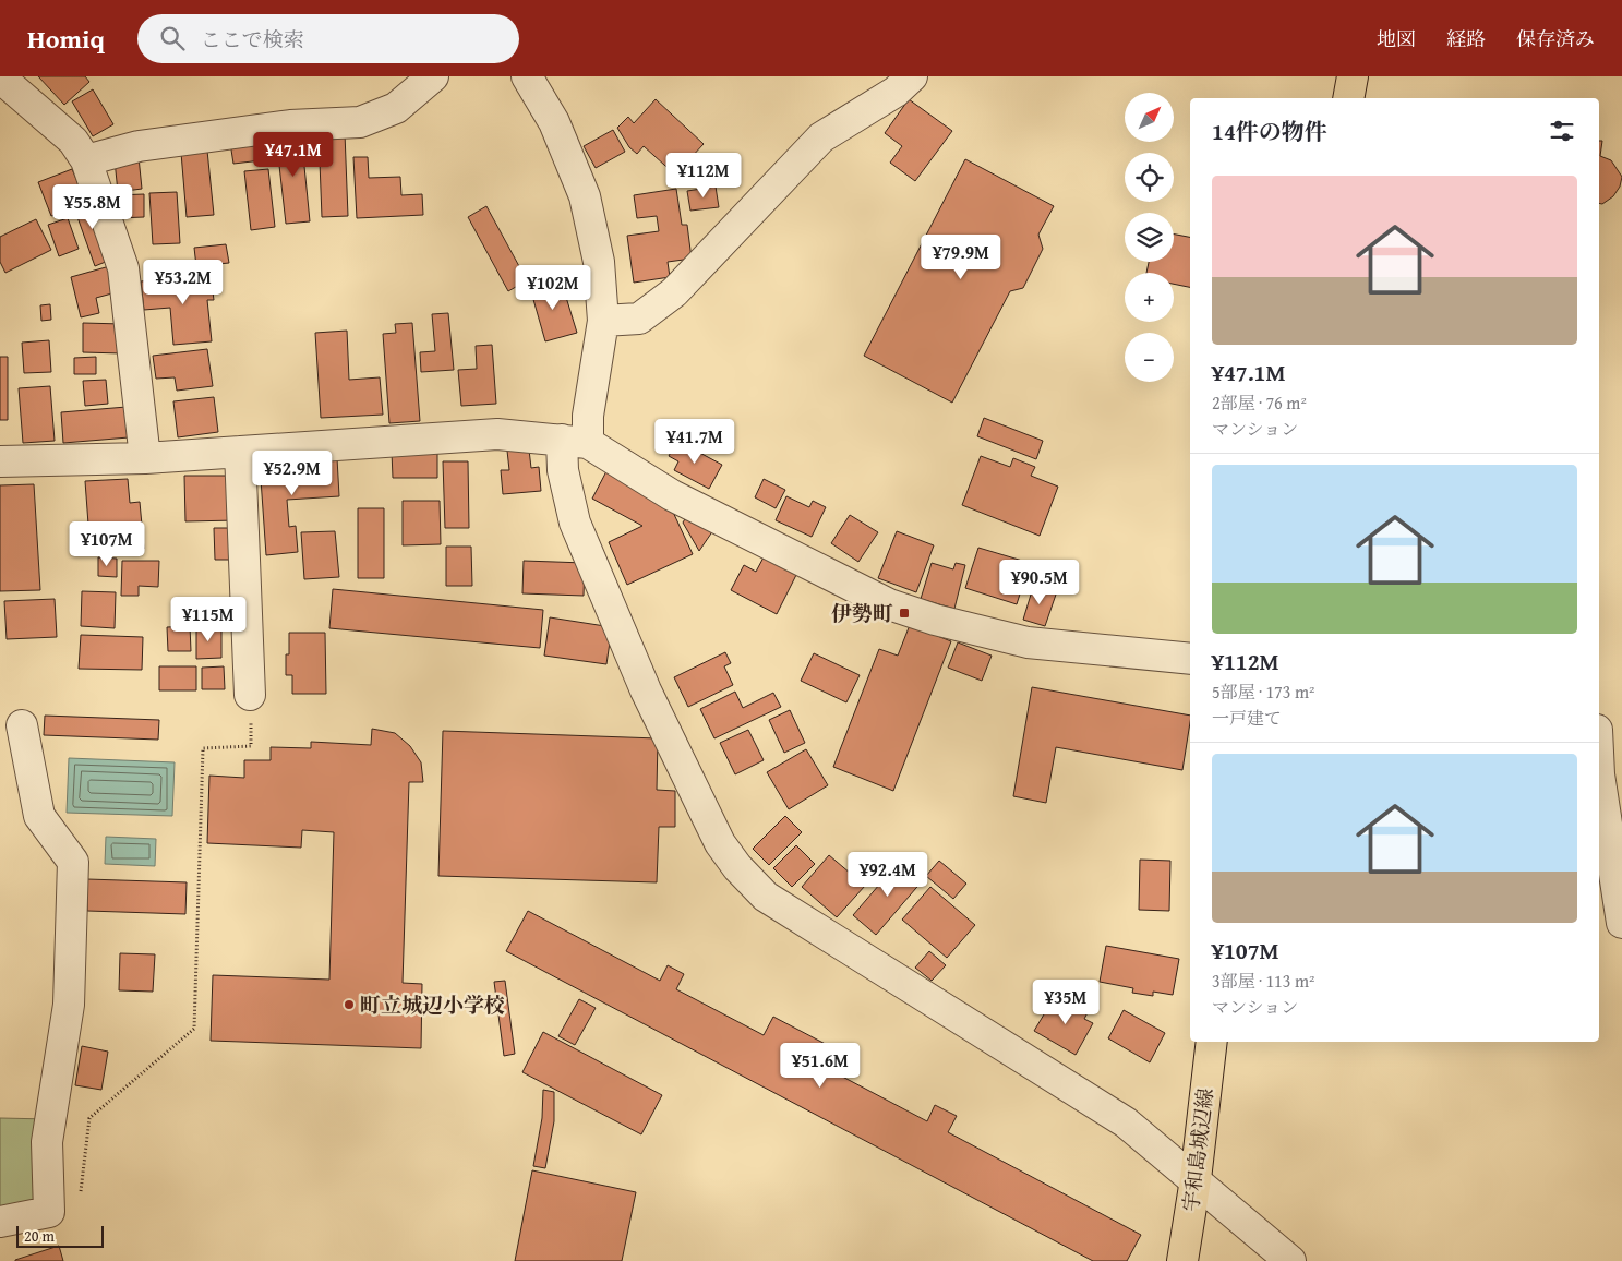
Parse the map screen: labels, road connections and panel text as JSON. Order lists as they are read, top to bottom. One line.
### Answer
{"streets":{"main road":["宇和島城辺線"]},"places":{"transit":["伊勢町"],"other":["町立城辺小学校"]},"scale_bar":"20 m","north":"top right","page":{"header":"Homiq","search":"ここで検索","nav":["地図","経路","保存済み"],"map_buttons":["+","−"],"heading":"14件の物件","price":["¥47.1M","¥112M","¥55.8M","¥79.9M","¥53.2M","¥102M","¥41.7M","¥52.9M","¥107M","¥90.5M","¥115M","¥92.4M","¥35M","¥51.6M"],"list":[{"name":"¥47.1M","note":"2部屋 · 76 m² · マンション"},{"name":"¥112M","note":"5部屋 · 173 m² · 一戸建て"},{"name":"¥107M","note":"3部屋 · 113 m² · マンション"}],"scale":"20 m"}}
